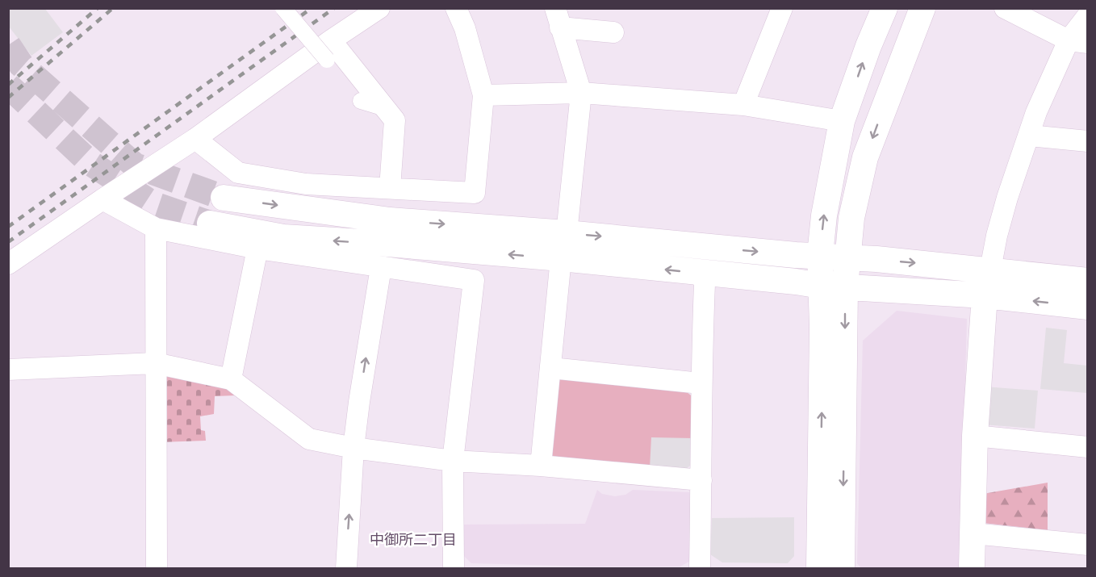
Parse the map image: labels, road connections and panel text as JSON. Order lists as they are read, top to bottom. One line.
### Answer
{"districts":["中御所二丁目"]}
